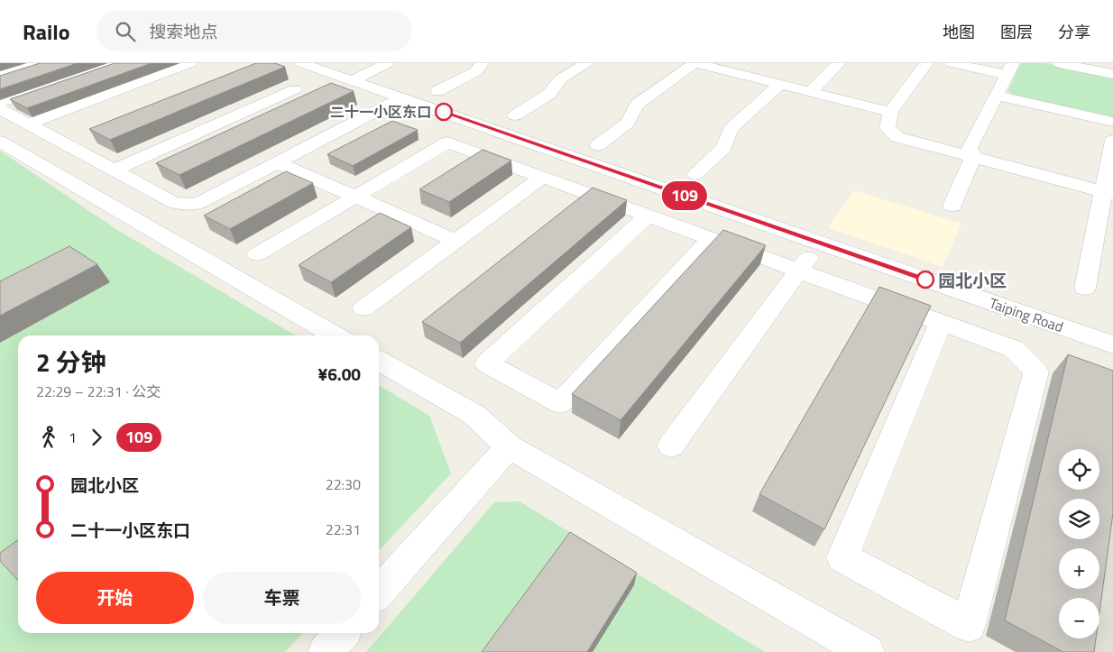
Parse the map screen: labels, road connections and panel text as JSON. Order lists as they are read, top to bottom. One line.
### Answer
{"streets":{"street":["Taiping Road"]},"places":["二十一小区东口","园北小区"],"lines":["bus line 109"],"page":{"header":"Railo","search":"搜索地点","nav":["地图","图层","分享"],"on_map":"109","heading":["2 分钟","22:29 – 22:31 · 公交","¥6.00"],"legs":["1","109"],"map_buttons":["+","−"],"list":[{"name":"园北小区","value":"22:30"},{"name":"二十一小区东口","value":"22:31"}],"buttons":["开始","车票"]}}
